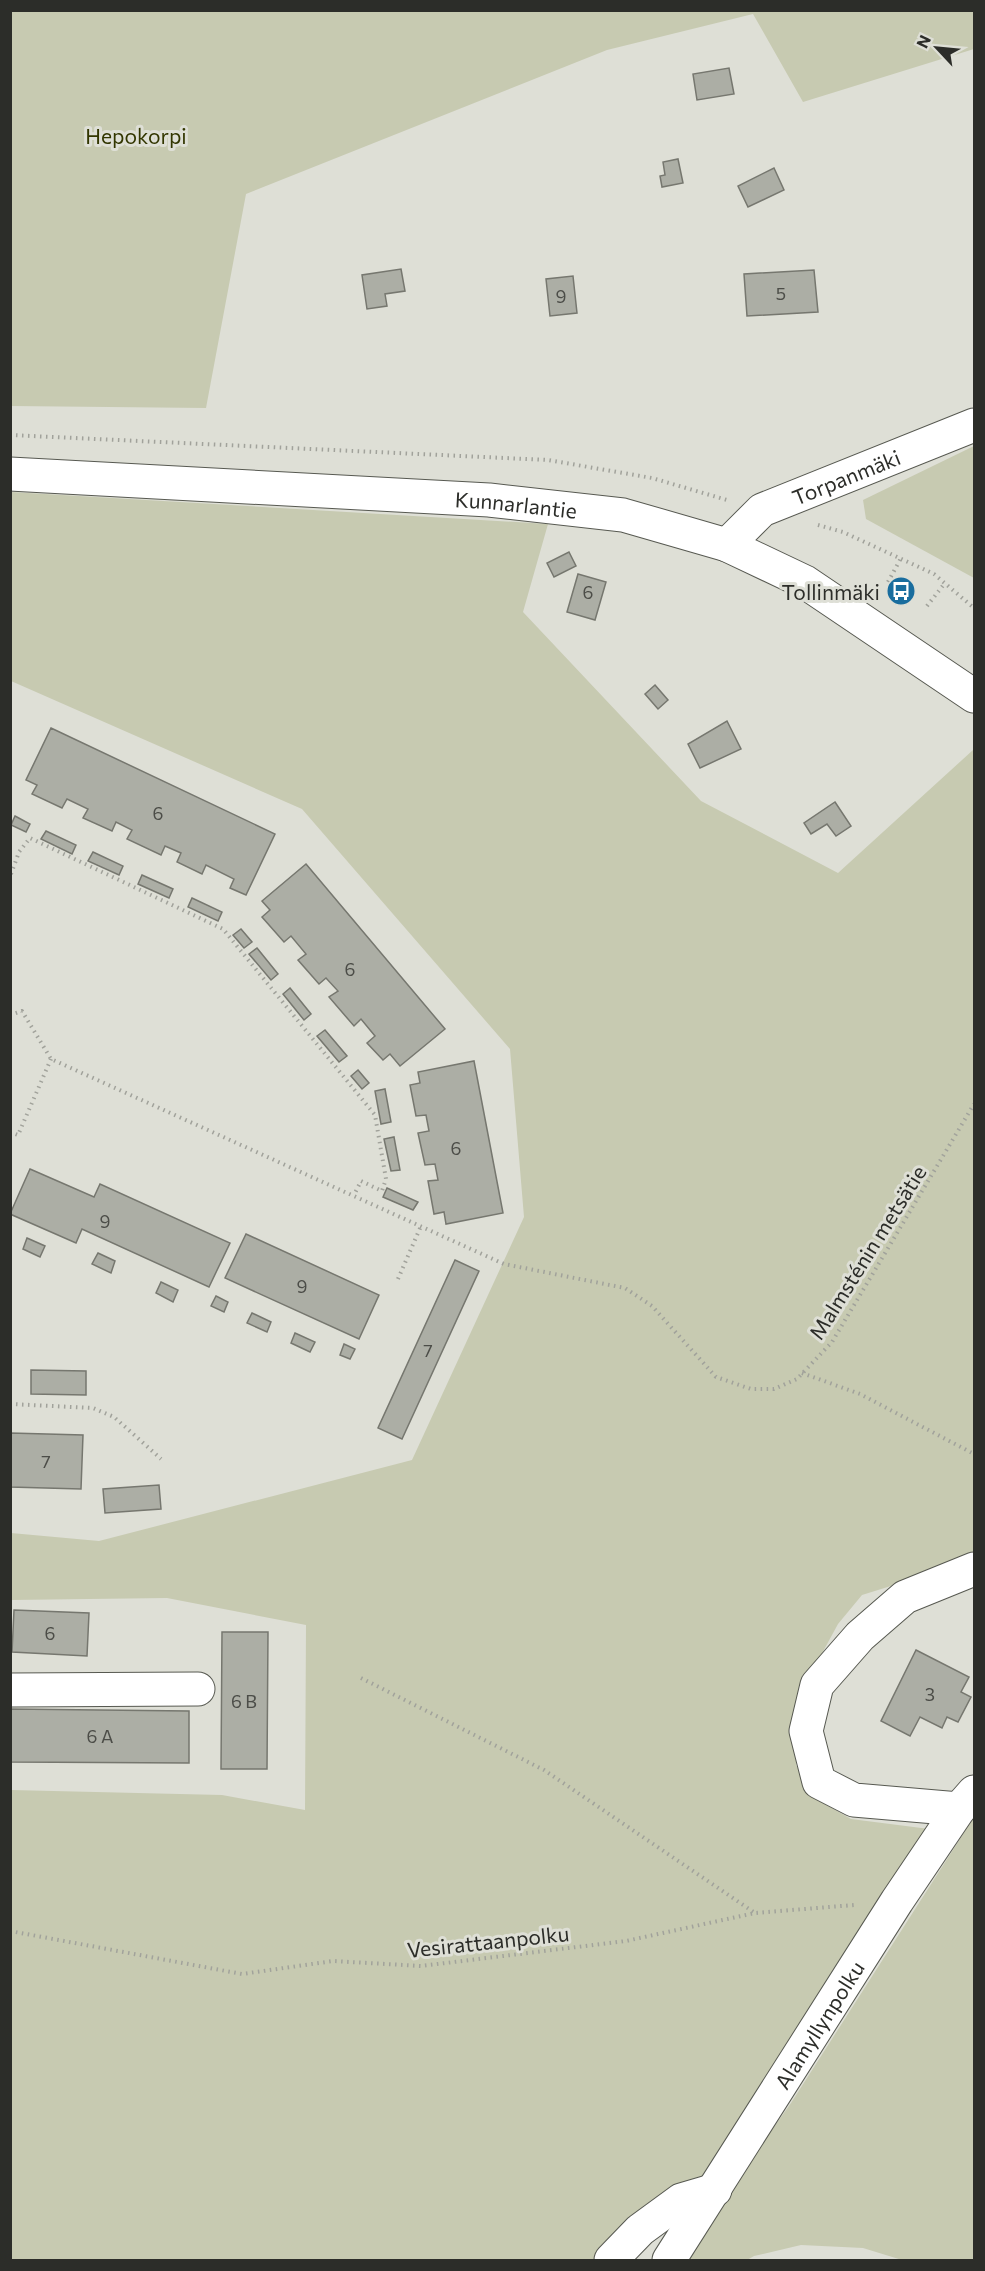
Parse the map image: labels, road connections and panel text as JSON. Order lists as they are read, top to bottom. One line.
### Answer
{"streets":{"main road":["Torpanmäki","Kunnarlantie","Alamyllynpolku"],"path":["Malmsténin metsätie","Vesirattaanpolku"]},"crossings":[["Torpanmäki","Kunnarlantie"],["Vesirattaanpolku","Alamyllynpolku"]],"parks":["Hepokorpi"],"places":{"bus stop":["Tollinmäki"]},"house_numbers":["5","9","6","6","6","6","9","9","7","7","6","3","6 B","6 A"],"north":"top left"}
